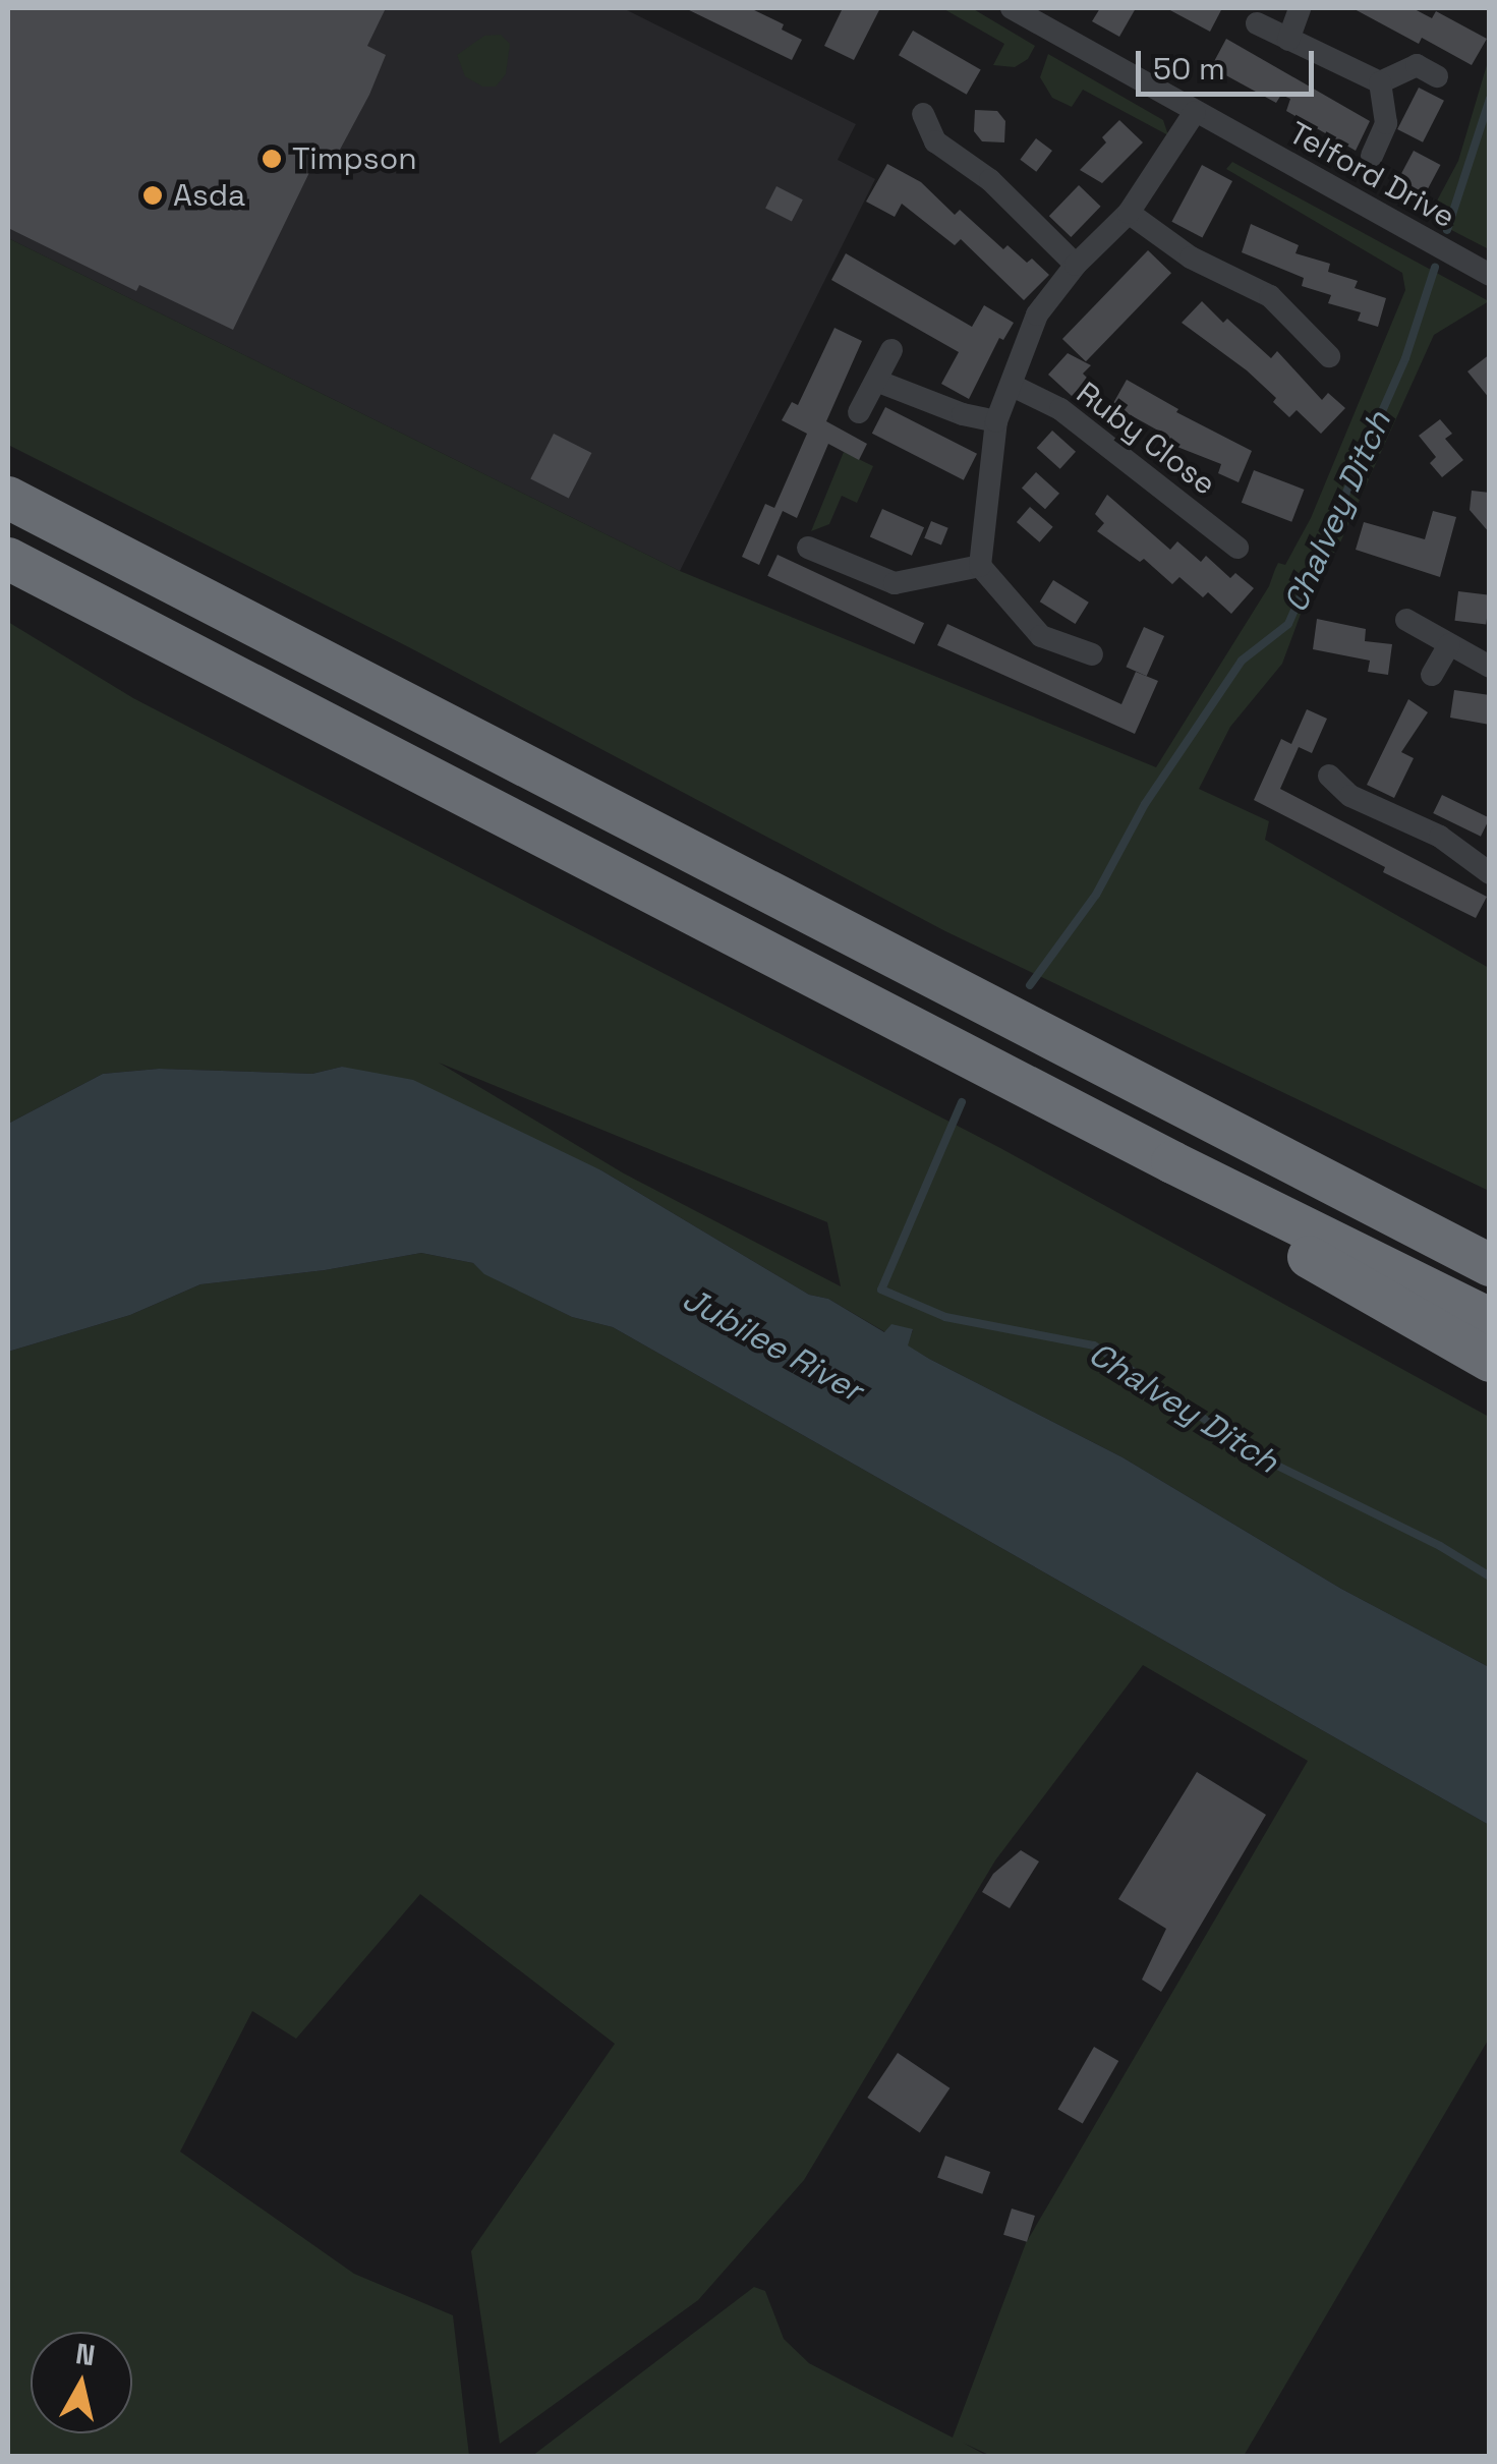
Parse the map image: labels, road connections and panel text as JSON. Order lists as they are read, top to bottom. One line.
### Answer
{"streets":{"street":["Telford Drive","Ruby Close"]},"water":["Chalvey Ditch","Jubilee River"],"places":["Timpson","Asda"],"scale_bar":"50 m","north":"top"}
